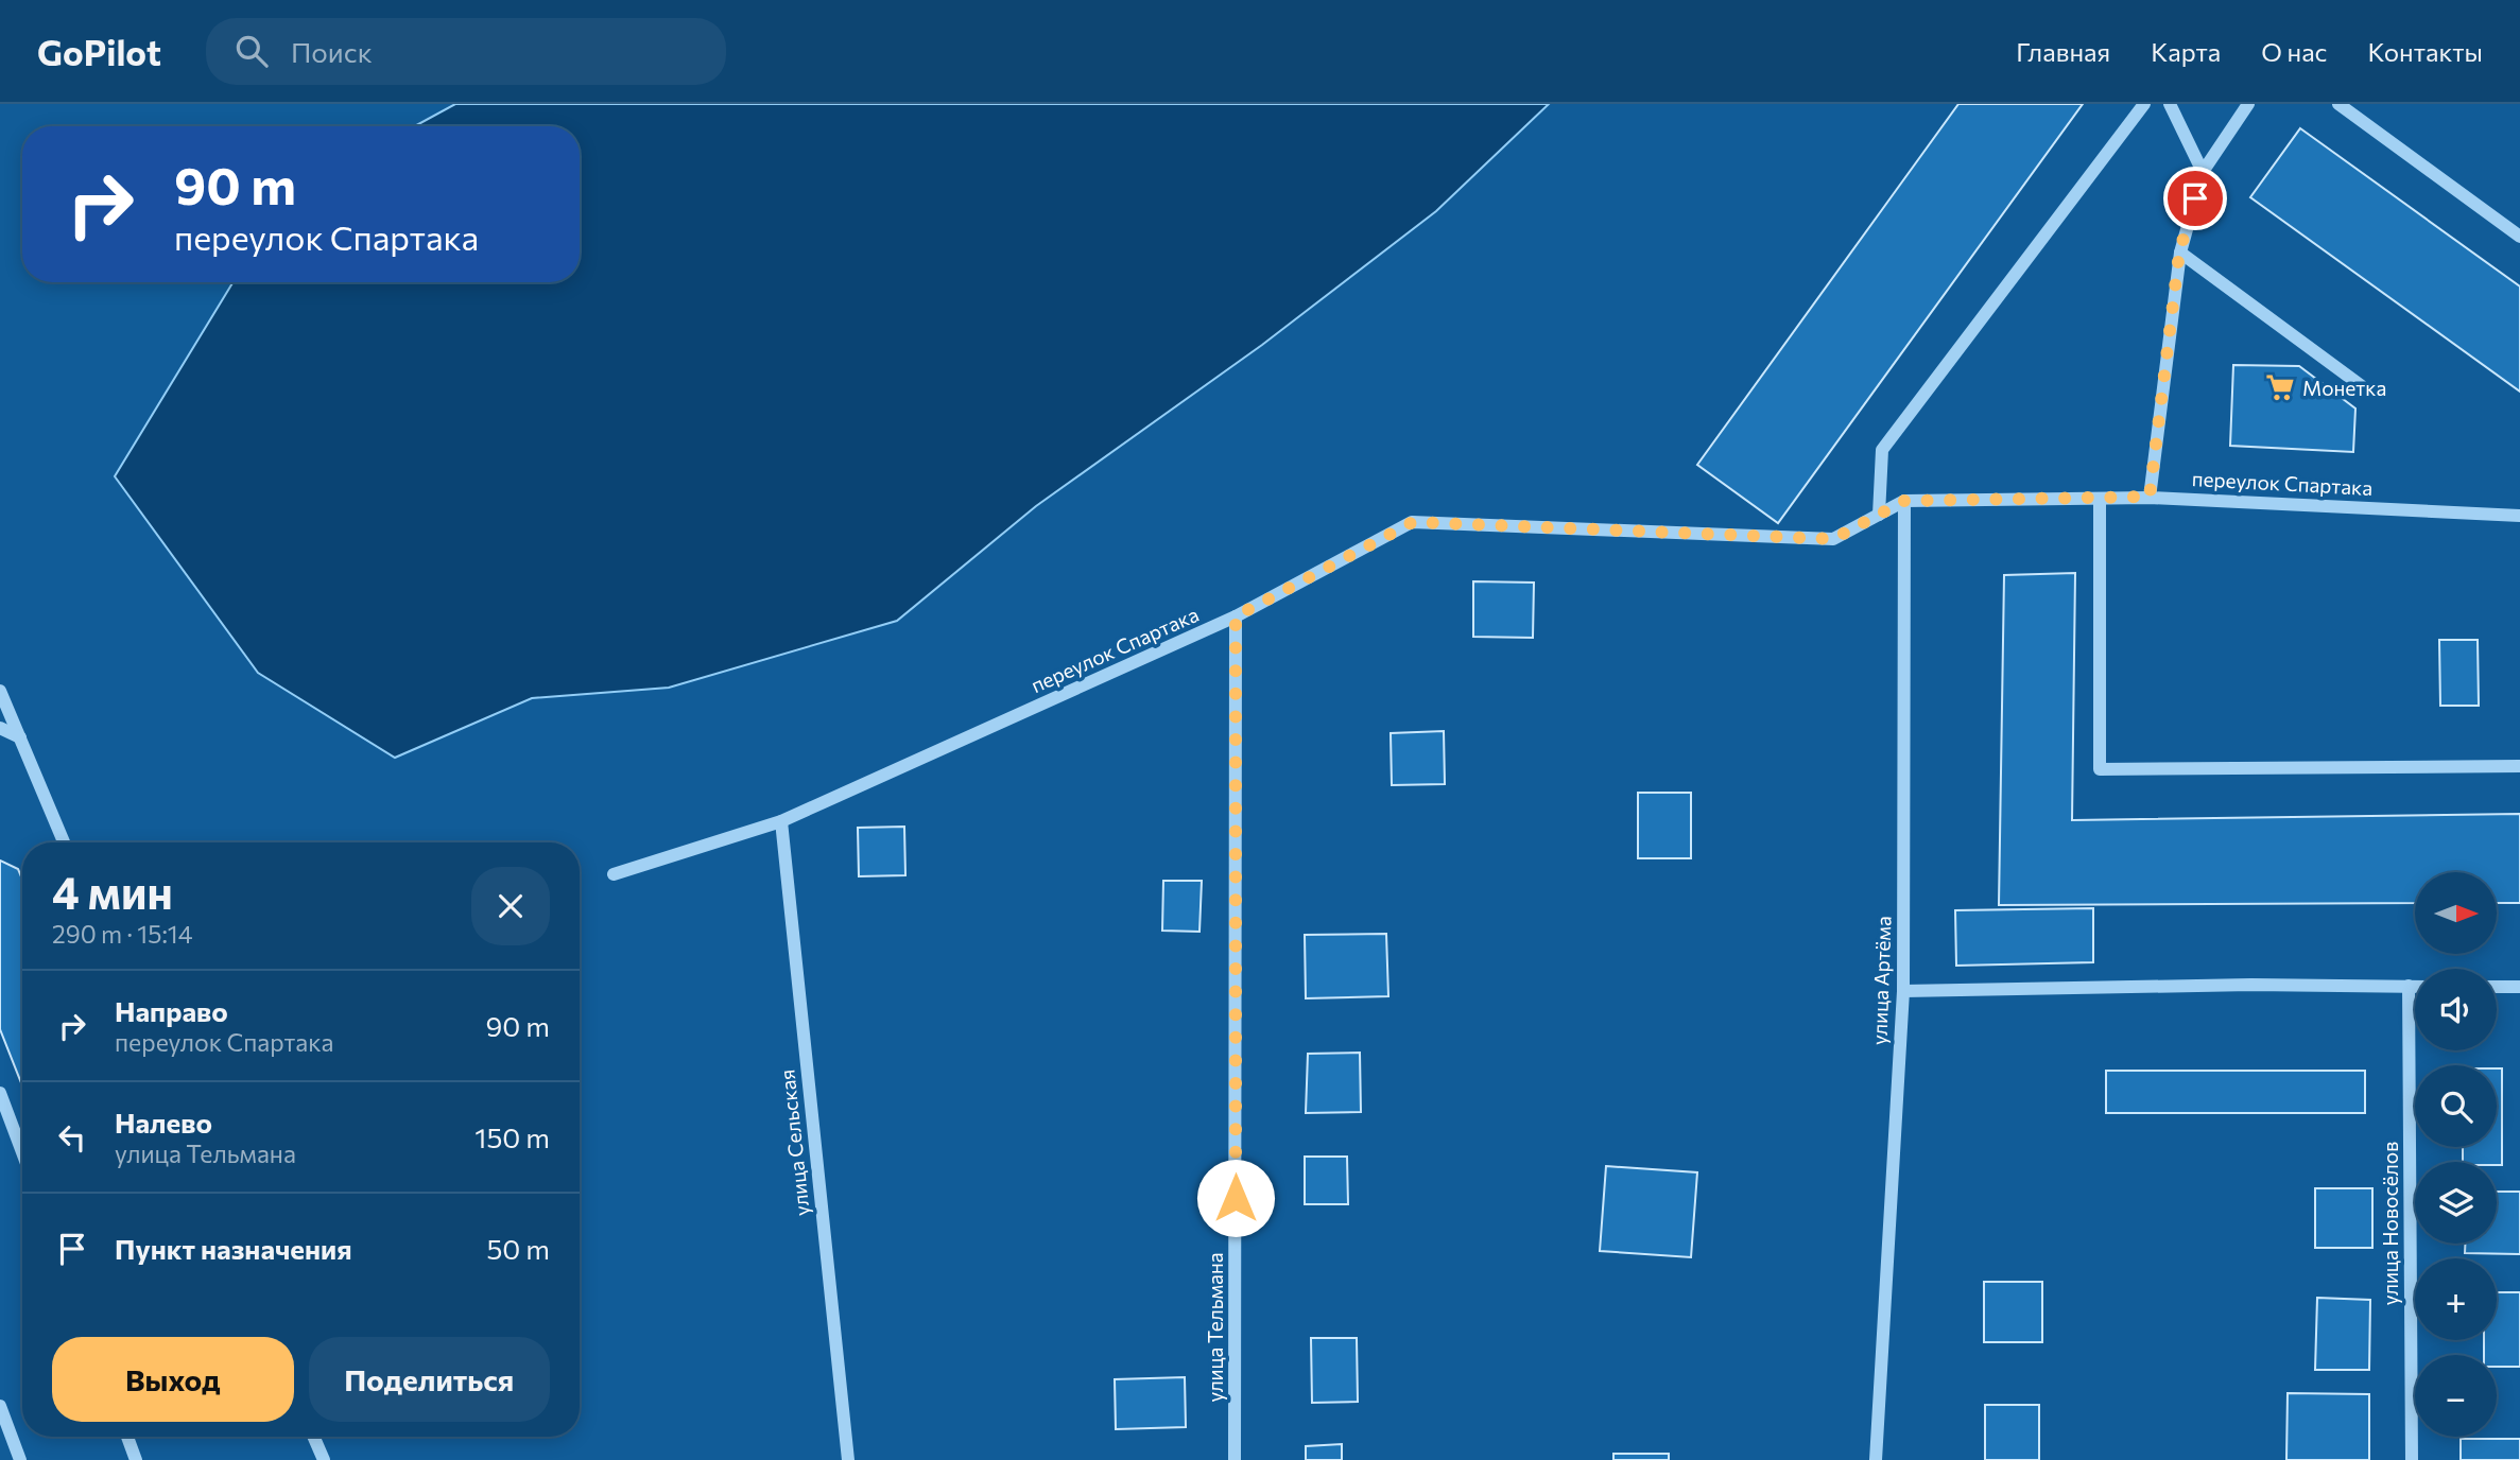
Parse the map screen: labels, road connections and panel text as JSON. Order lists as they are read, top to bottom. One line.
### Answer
{"streets":{"street":["переулок Спартака","улица Артёма","улица Сельская","улица Новосёлов","улица Тельмана"]},"crossings":[["переулок Спартака","улица Артёма"],["переулок Спартака","улица Сельская"],["переулок Спартака","улица Тельмана"]],"places":{"supermarket":["Монетка"]},"north":"right","page":{"header":"GoPilot","search":"Поиск","nav":["Главная","Карта","О нас","Контакты"],"turn":["90 m","переулок Спартака"],"heading":["4 мин","290 m · 15:14"],"map_buttons":["+","−"],"list":[{"name":"Направо","note":"переулок Спартака","value":"90 m"},{"name":"Налево","note":"улица Тельмана","value":"150 m"},{"name":"Пункт назначения","value":"50 m"}],"buttons":["Выход","Поделиться"]}}
